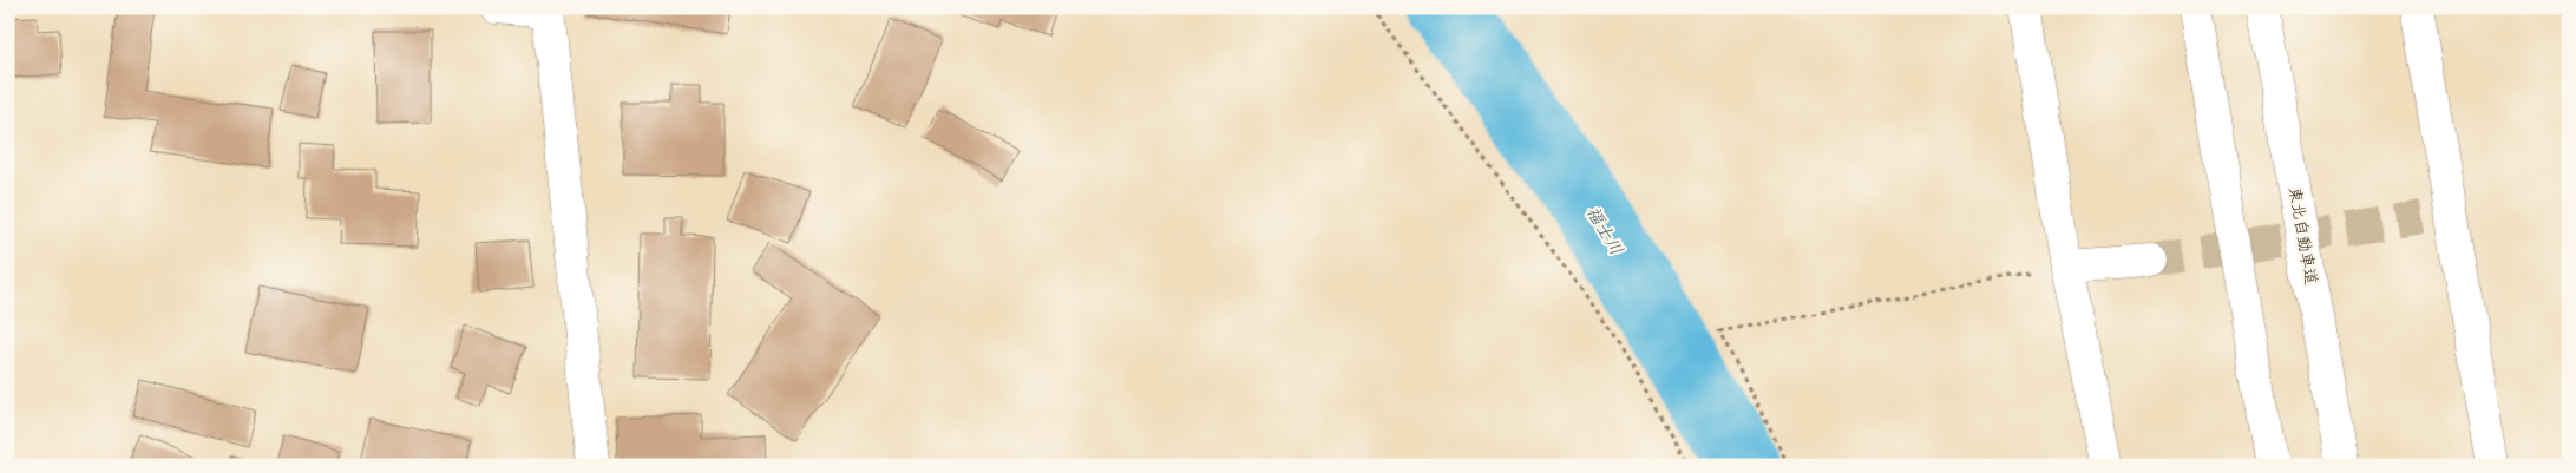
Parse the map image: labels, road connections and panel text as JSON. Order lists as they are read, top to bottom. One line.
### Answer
{"streets":{"main road":["東北自動車道"]},"water":["福士川"]}
